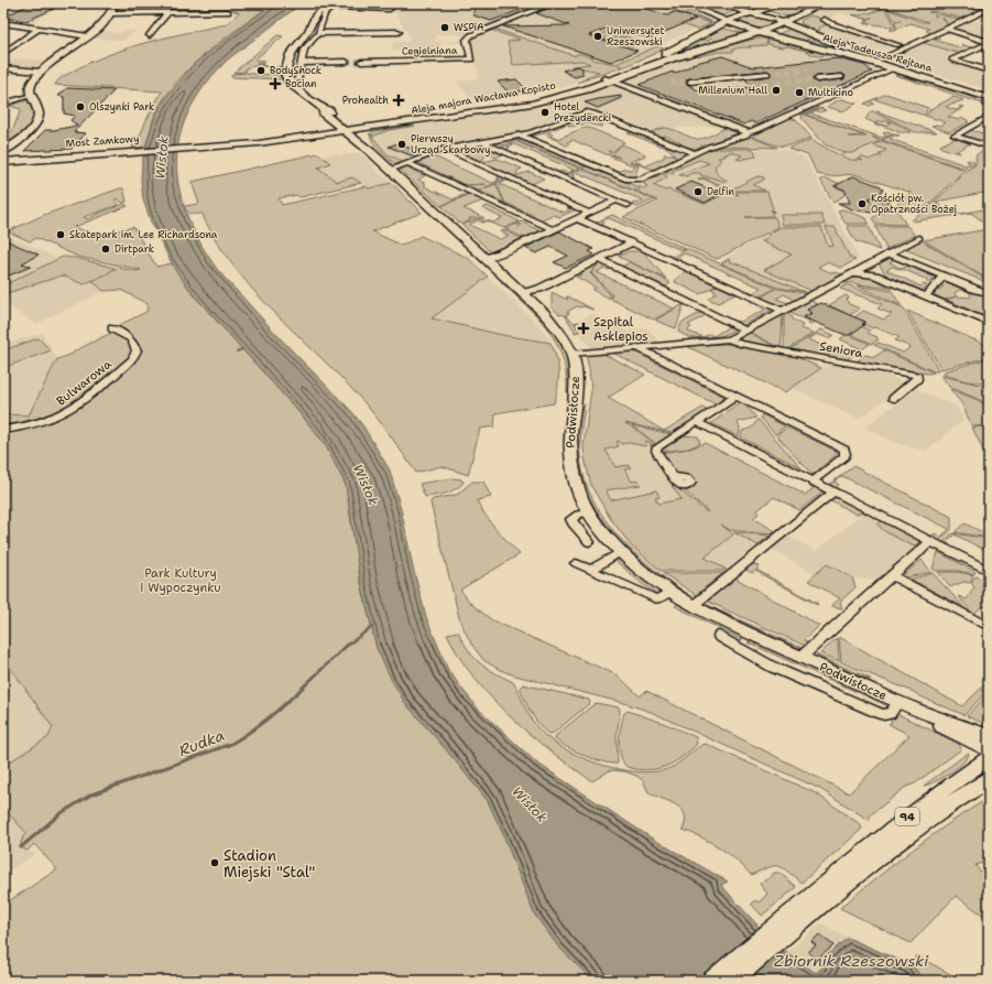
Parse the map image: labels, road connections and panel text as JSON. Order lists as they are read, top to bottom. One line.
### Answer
{"streets":{"main road":["Aleja Tadeusza Rejtana","Aleja majora Wacława Kopisto","Most Zamkowy","Podwisłocze","94"],"street":["Cegielniana","Seniora","Bulwarowa"]},"crossings":[["Aleja Tadeusza Rejtana","Aleja majora Wacława Kopisto"],["Aleja majora Wacława Kopisto","Most Zamkowy"],["Aleja majora Wacława Kopisto","Podwisłocze"],["Seniora","Podwisłocze"]],"water":["Wisłok","Rudka","Zbiornik Rzeszowski"],"parks":["Park Kultury i Wypoczynku"],"places":{"other":["WSPiA","Uniwersytet Rzeszowski","BodyShock","Millenium Hall","Multikino","Olszynki Park","Hotel Prezydencki","Pierwszy Urząd Skarbowy","Delfin","Kościół pw. Opatrzności Bożej","Skatepark im. Lee Richardsona","Dirtpark","Stadion Miejski \"Stal\""],"health":["Bocian","Prohealth","Szpital Asklepios"]}}
